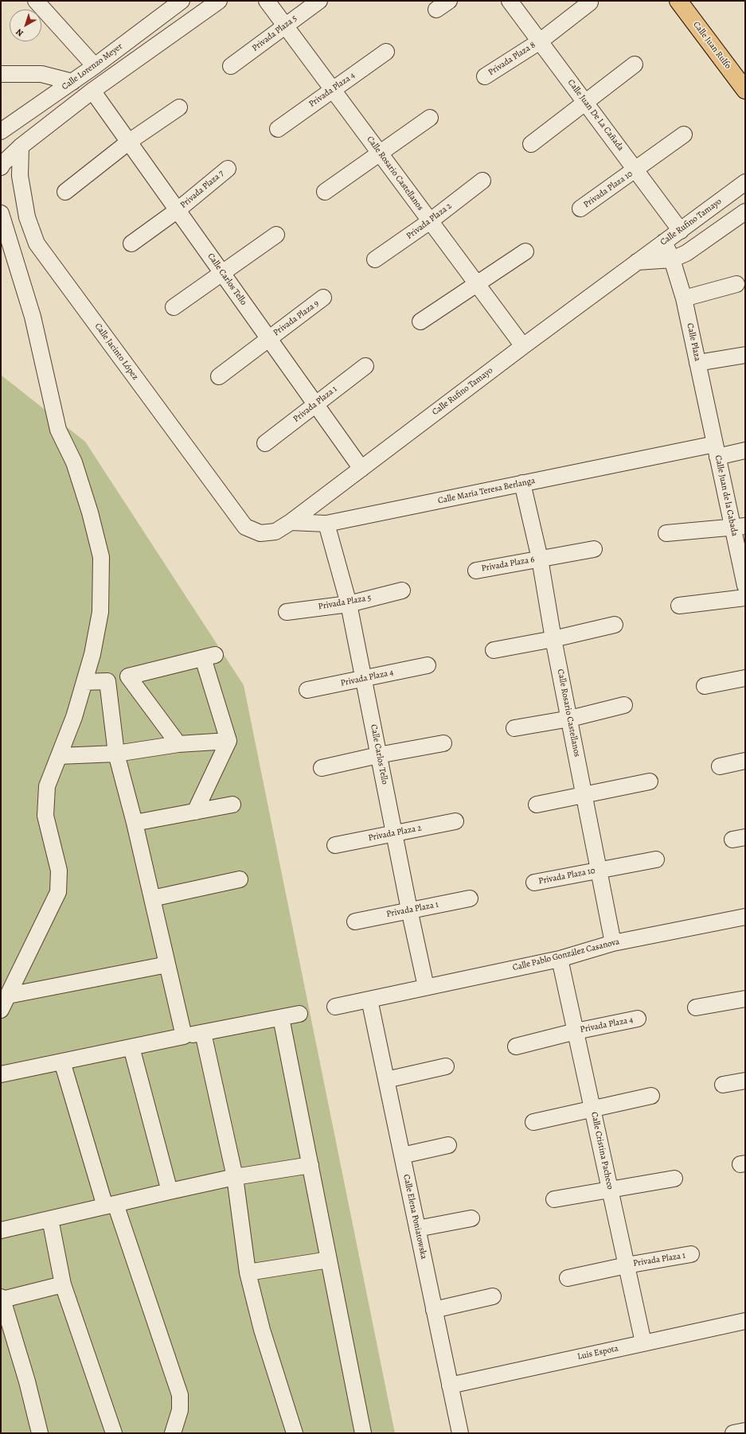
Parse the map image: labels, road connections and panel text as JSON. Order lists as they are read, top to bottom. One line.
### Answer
{"streets":{"main road":["Calle Juan Rulfo"],"street":["Privada Plaza 5","Privada Plaza 8","Calle Lorenzo Meyer","Privada Plaza 4","Calle Juan De La Cañada","Calle Rosario Castellanos","Privada Plaza 7","Privada Plaza 10","Privada Plaza 2","Calle Rufino Tamayo","Calle Carlos Tello","Privada Plaza 9","Calle Plaza","Calle Jacinto López","Privada Plaza 1","Calle María Teresa Berlanga","Calle Juan de la Cabada","Privada Plaza 6","Calle Pablo González Casanova","Calle Cristina Pacheco","Calle Elena Poniatowska","Luis Espota"]},"crossings":[["Privada Plaza 5","Calle Rosario Castellanos"],["Privada Plaza 5","Calle Carlos Tello"],["Privada Plaza 8","Calle Juan De La Cañada"],["Privada Plaza 4","Calle Rosario Castellanos"],["Privada Plaza 4","Calle Carlos Tello"],["Privada Plaza 4","Calle Cristina Pacheco"],["Calle Juan De La Cañada","Privada Plaza 10"],["Calle Juan De La Cañada","Calle Rufino Tamayo"],["Calle Rosario Castellanos","Privada Plaza 10"],["Calle Rosario Castellanos","Privada Plaza 2"],["Calle Rosario Castellanos","Calle Rufino Tamayo"],["Calle Rosario Castellanos","Calle María Teresa Berlanga"],["Calle Rosario Castellanos","Privada Plaza 6"],["Calle Rosario Castellanos","Calle Pablo González Casanova"],["Privada Plaza 7","Calle Carlos Tello"],["Privada Plaza 2","Calle Carlos Tello"],["Calle Rufino Tamayo","Calle Carlos Tello"],["Calle Rufino Tamayo","Calle Plaza"],["Calle Rufino Tamayo","Calle Jacinto López"],["Calle Rufino Tamayo","Calle María Teresa Berlanga"],["Calle Carlos Tello","Privada Plaza 9"],["Calle Carlos Tello","Privada Plaza 1"],["Calle Carlos Tello","Calle María Teresa Berlanga"],["Calle Carlos Tello","Calle Pablo González Casanova"],["Calle Plaza","Calle María Teresa Berlanga"],["Calle Plaza","Calle Juan de la Cabada"],["Calle Jacinto López","Calle María Teresa Berlanga"],["Privada Plaza 1","Calle Cristina Pacheco"],["Calle María Teresa Berlanga","Calle Juan de la Cabada"],["Calle Pablo González Casanova","Calle Cristina Pacheco"],["Calle Pablo González Casanova","Calle Elena Poniatowska"],["Calle Cristina Pacheco","Luis Espota"],["Calle Elena Poniatowska","Luis Espota"]],"north":"bottom left"}
